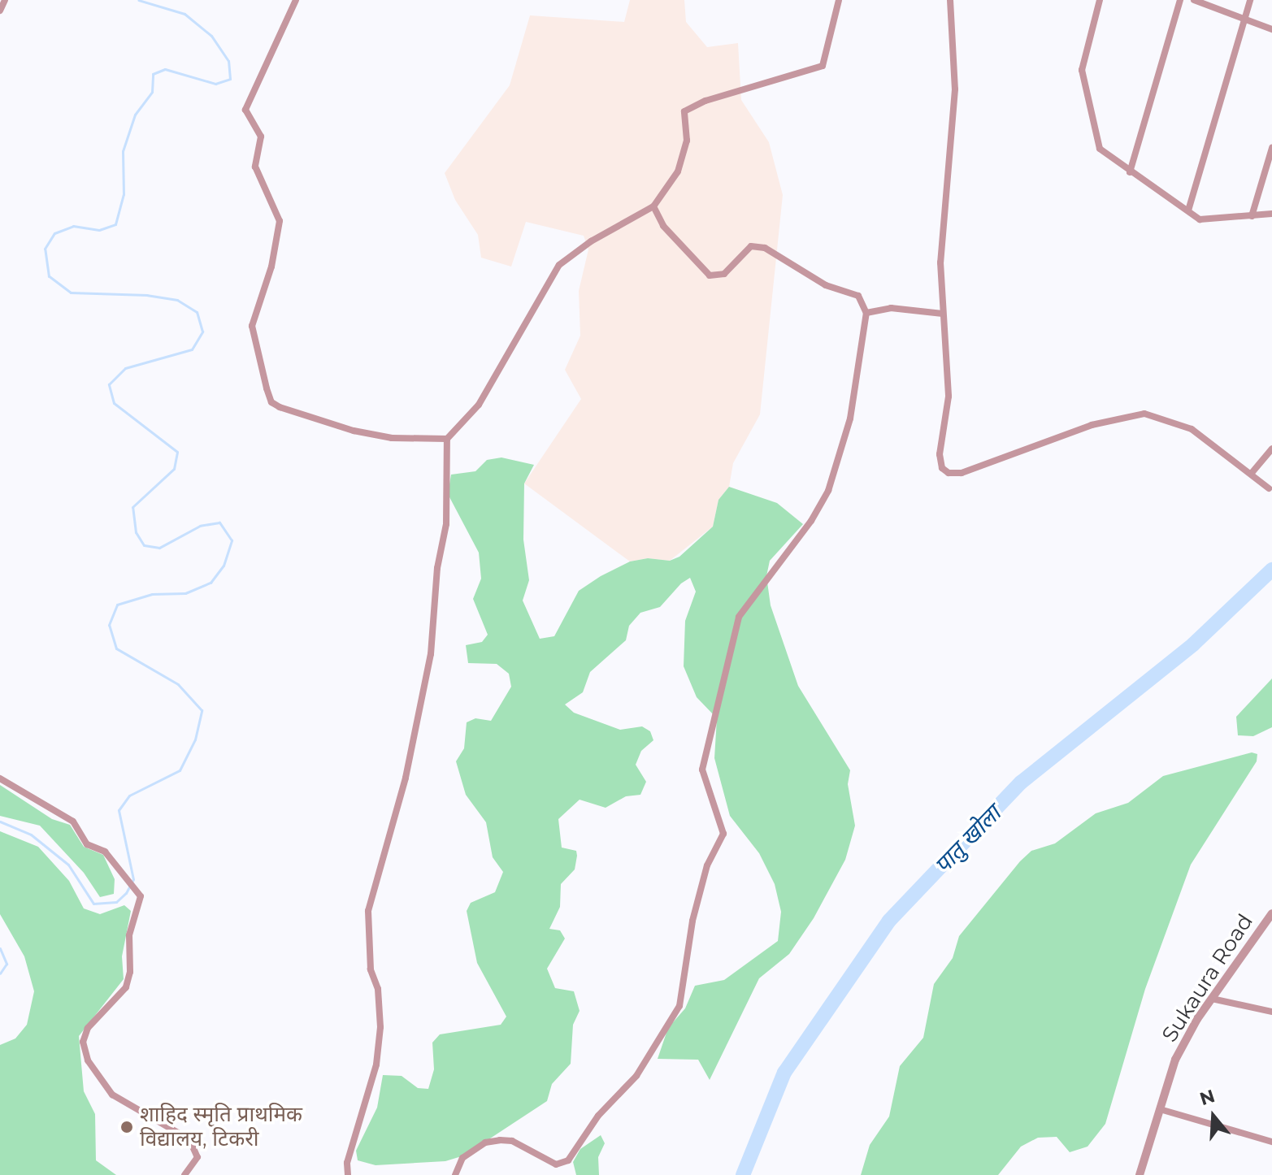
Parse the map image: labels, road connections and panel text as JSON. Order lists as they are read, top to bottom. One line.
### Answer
{"streets":{"street":["Sukaura Road"]},"water":["पातु खोला"],"places":["शाहिद स्मृति प्राथमिक विद्यालय, टिकरी"],"north":"top"}
